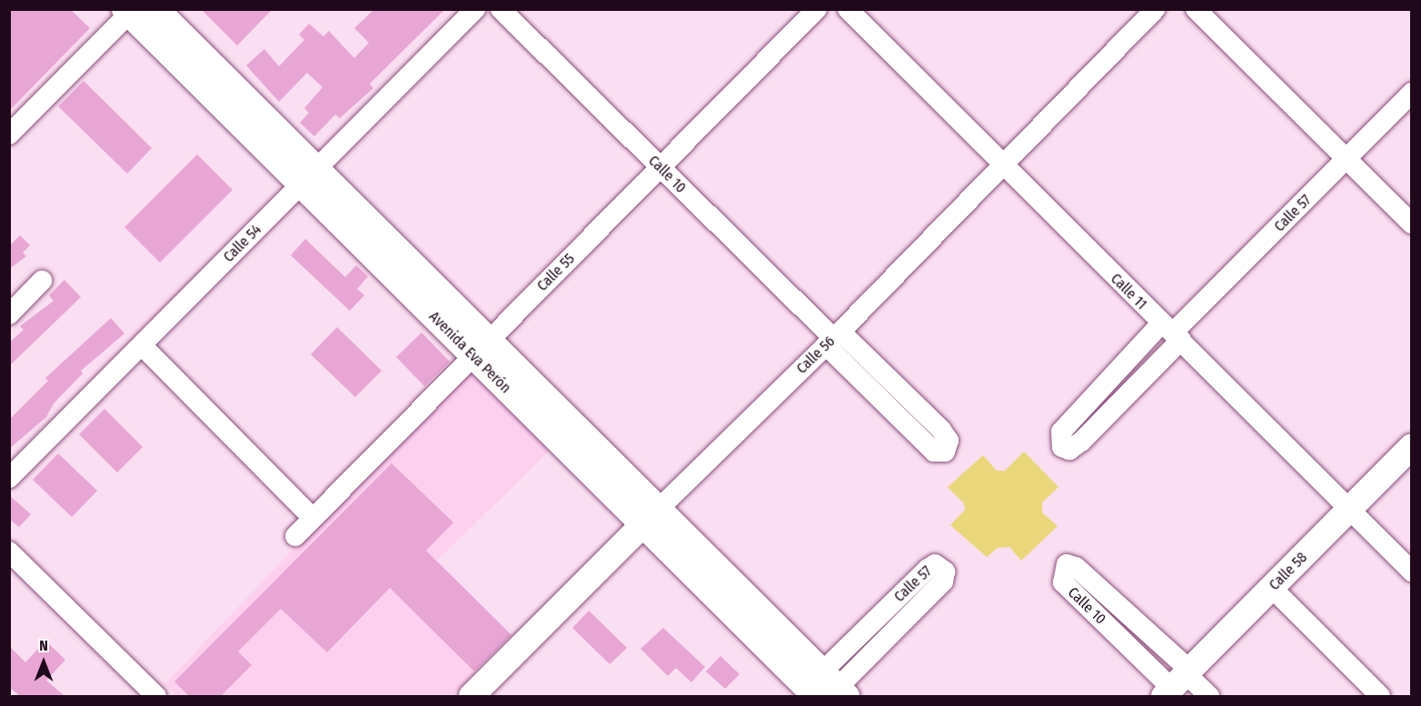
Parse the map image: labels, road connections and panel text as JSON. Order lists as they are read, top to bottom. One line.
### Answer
{"streets":{"main road":["Avenida Eva Perón","Calle 56","Calle 58"],"street":["Calle 10","Calle 57","Calle 54","Calle 55","Calle 11"]},"crossings":[["Calle 10","Calle 55"],["Calle 10","Calle 56"],["Calle 10","Calle 58"],["Calle 57","Calle 11"],["Calle 57","Avenida Eva Perón"],["Calle 54","Avenida Eva Perón"],["Calle 55","Avenida Eva Perón"],["Calle 11","Calle 56"],["Calle 11","Calle 58"],["Avenida Eva Perón","Calle 56"]],"north":"top"}
